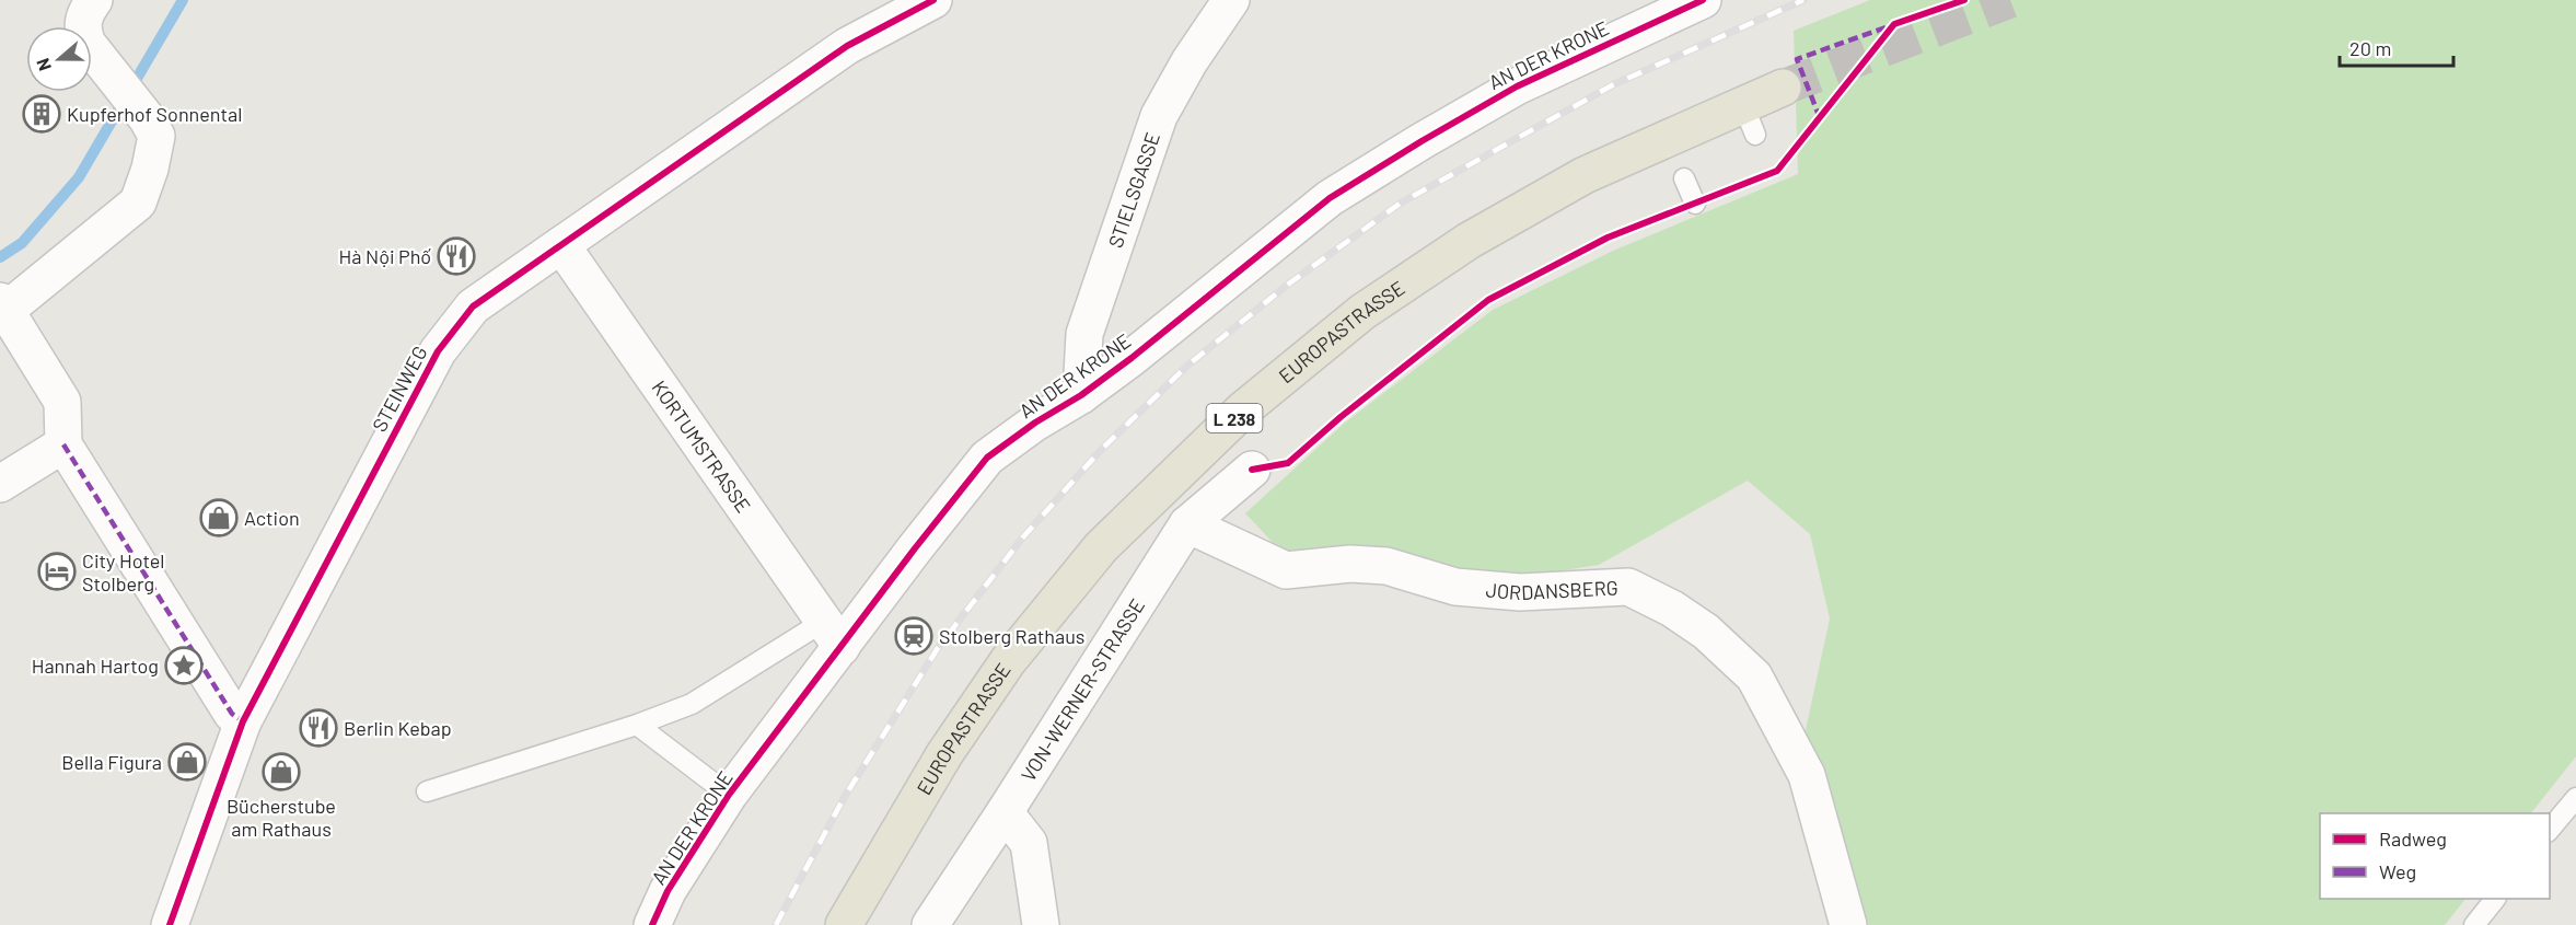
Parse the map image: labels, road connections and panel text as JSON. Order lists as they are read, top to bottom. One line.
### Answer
{"streets":{"main road":["EUROPASTRASSE","L 238"],"street":["AN DER KRONE","STIELSGASSE","STEINWEG","KORTUMSTRASSE","JORDANSBERG","VON-WERNER-STRASSE"]},"crossings":[["AN DER KRONE","STIELSGASSE"],["AN DER KRONE","KORTUMSTRASSE"],["STEINWEG","KORTUMSTRASSE"],["JORDANSBERG","VON-WERNER-STRASSE"]],"places":{"building":["Kupferhof Sonnental"],"restaurant":["Hà Nội Phố","Berlin Kebap"],"shop":["Action","Bella Figura","Bücherstube am Rathaus"],"hotel":["City Hotel Stolberg"],"station":["Stolberg Rathaus"],"place":["Hannah Hartog"]},"legend":["Radweg","Weg"],"scale_bar":"20 m","north":"left"}
